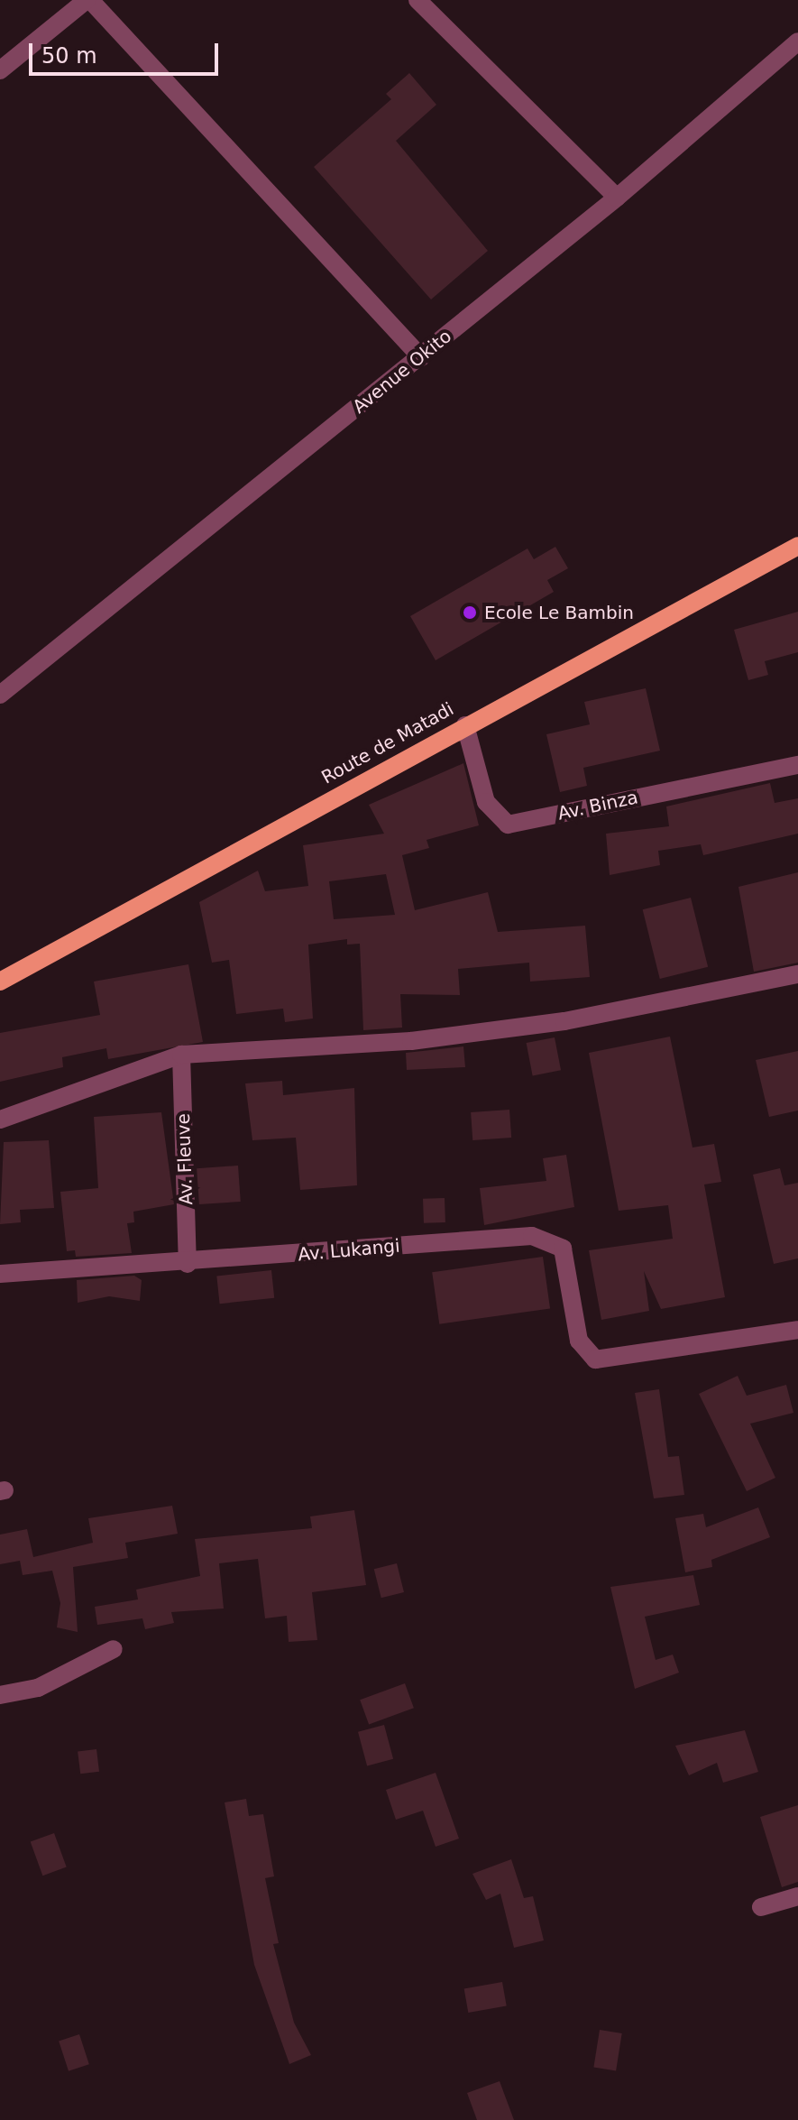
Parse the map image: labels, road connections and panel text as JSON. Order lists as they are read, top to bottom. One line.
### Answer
{"streets":{"main road":["Route de Matadi"],"street":["Avenue Okito","Av. Binza","Av. Fleuve","Av. Lukangi"]},"crossings":[["Route de Matadi","Av. Binza"],["Av. Fleuve","Av. Lukangi"]],"places":["Ecole Le Bambin"],"scale_bar":"50 m"}
